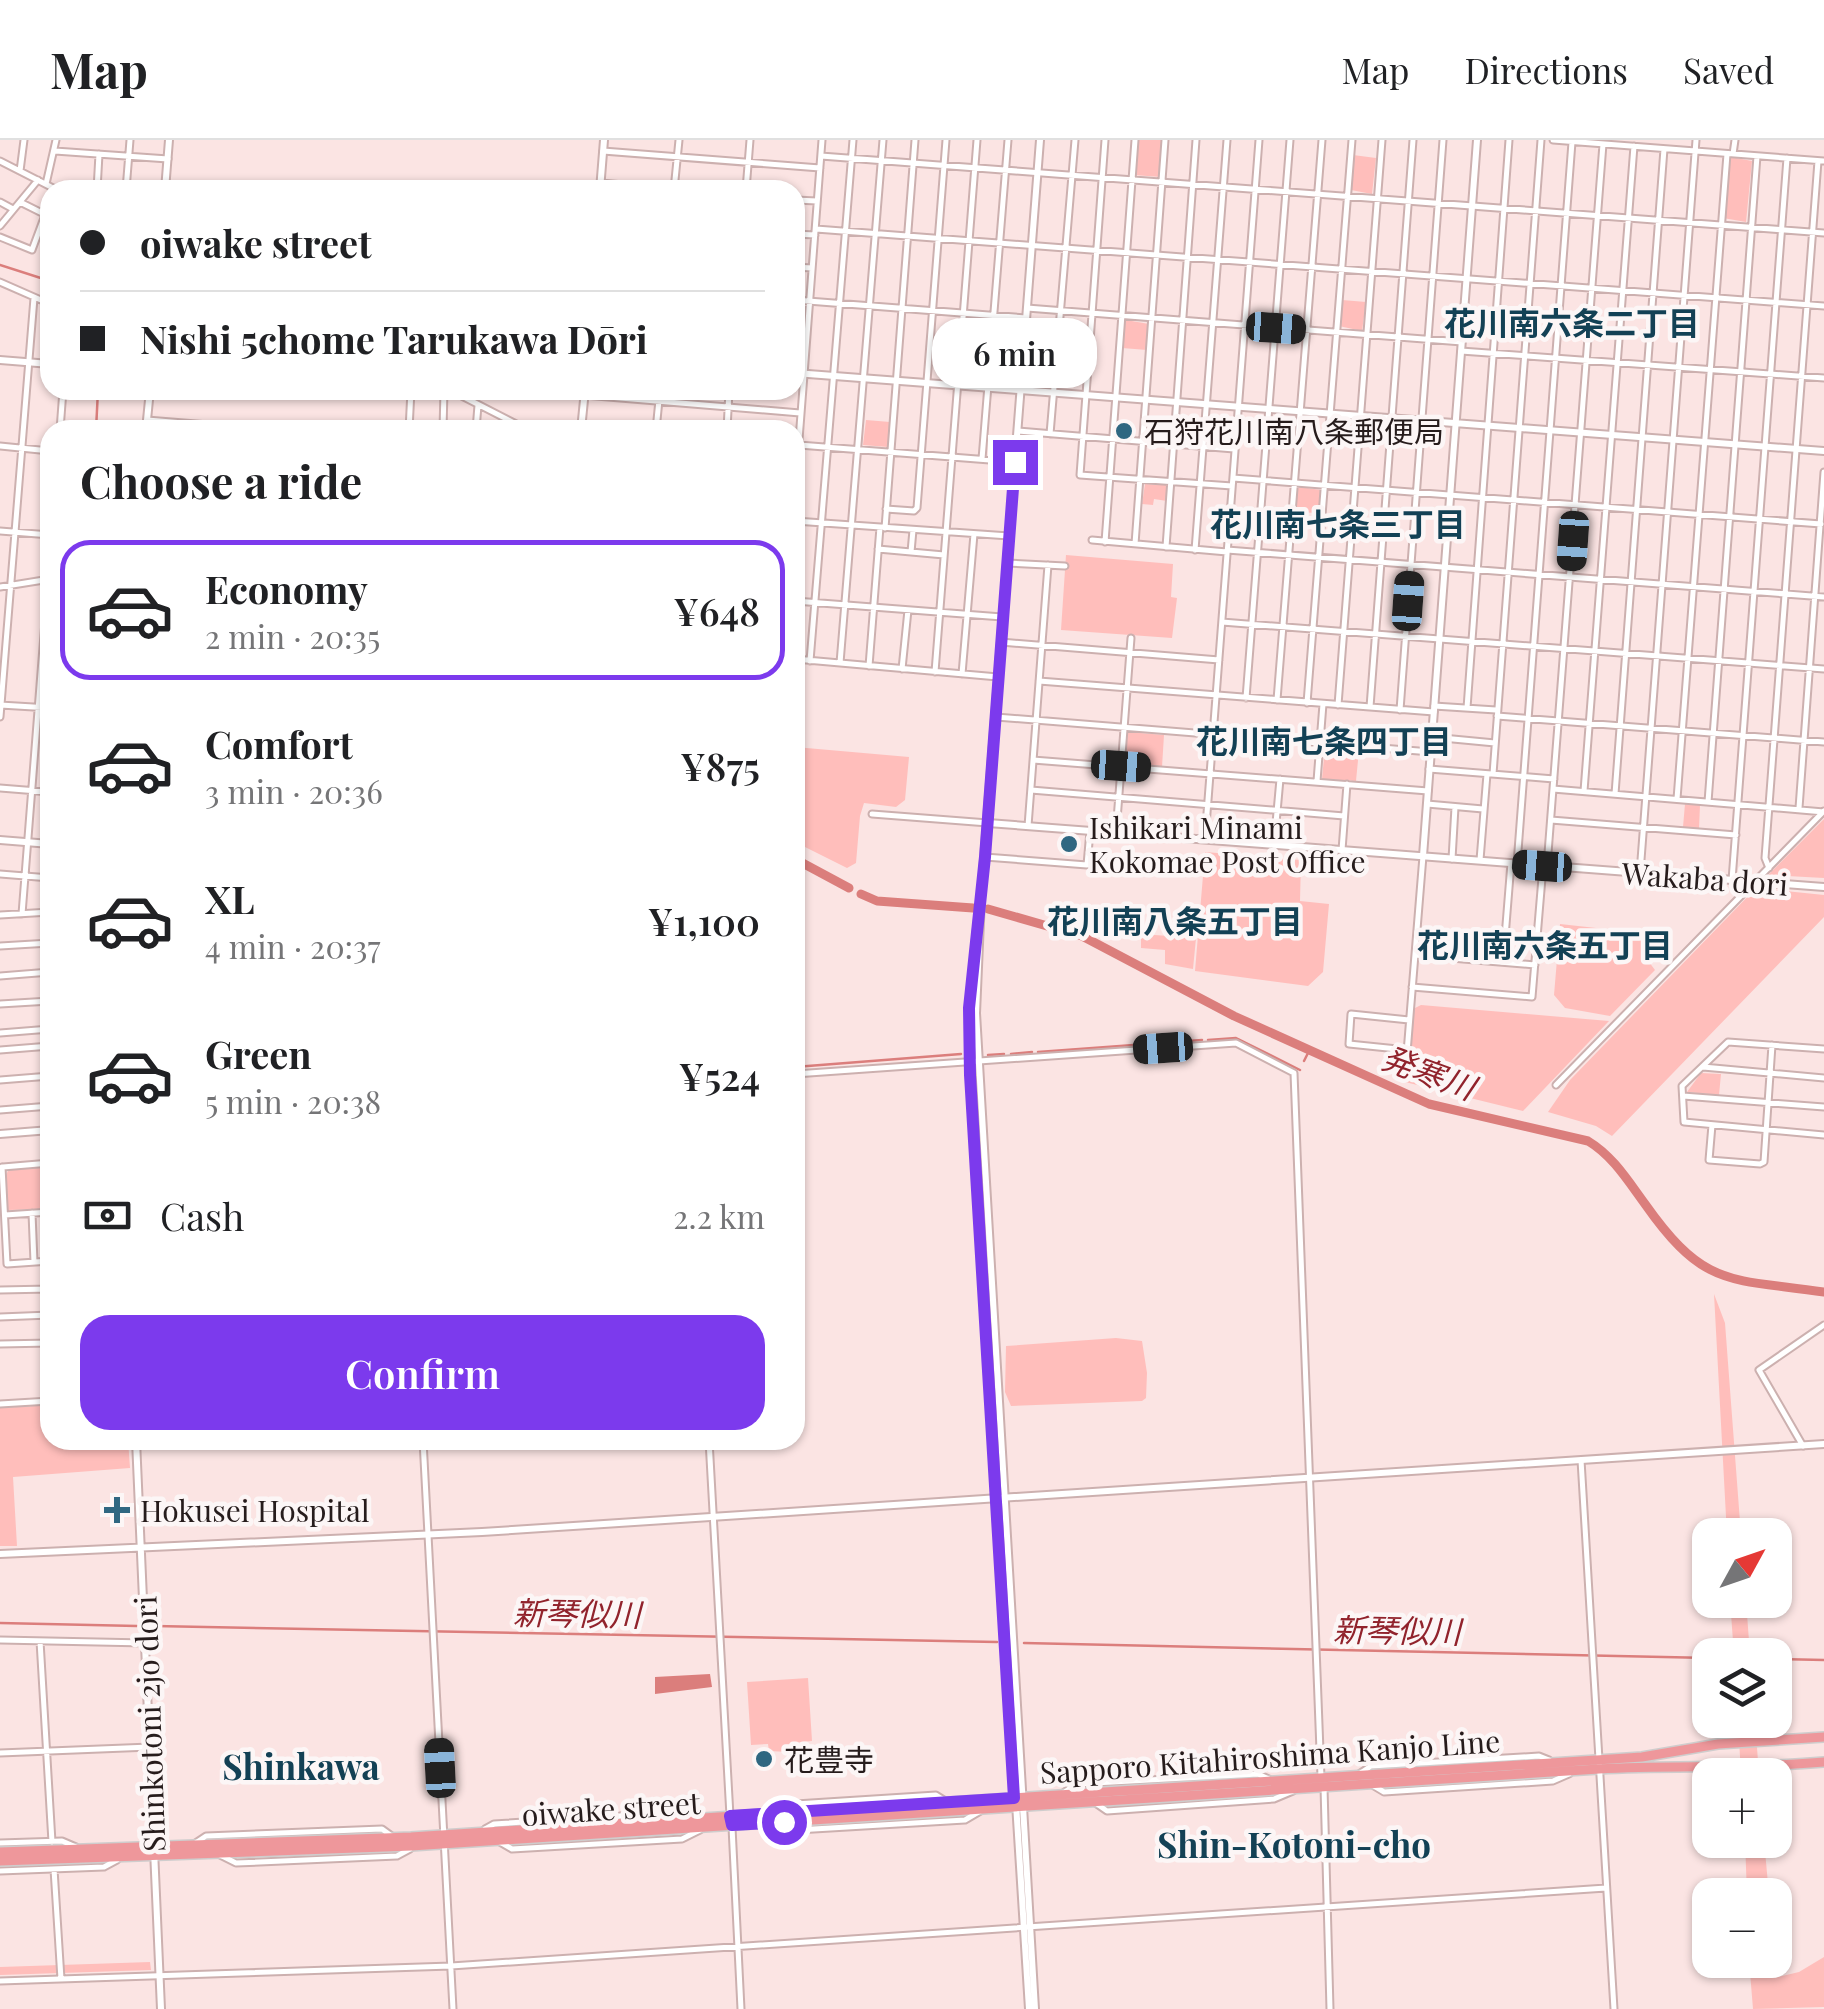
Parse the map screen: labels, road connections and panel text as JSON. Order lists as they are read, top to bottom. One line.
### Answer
{"streets":{"main road":["Sapporo Kitahiroshima Kanjo Line","oiwake street"],"street":["Wakaba dori","Shinkotoni 2jo dori"]},"crossings":[["Shinkotoni 2jo dori","Sapporo Kitahiroshima Kanjo Line"],["Shinkotoni 2jo dori","oiwake street"],["Sapporo Kitahiroshima Kanjo Line","oiwake street"]],"districts":["花川南六条二丁目","花川南七条三丁目","花川南七条四丁目","花川南八条五丁目","花川南六条五丁目","Shinkawa","Shin-Kotoni-cho"],"water":["発寒川","新琴似川"],"places":{"other":["石狩花川南八条郵便局","Ishikari Minami Kokomae Post Office","花豊寺"],"health":["Hokusei Hospital"]},"north":"top right","page":{"header":"Map","nav":["Map","Directions","Saved"],"banner":["oiwake street","Nishi 5chome Tarukawa Dōri"],"bubble":"6 min","heading":"Choose a ride","list":[{"name":"Economy","note":"2 min · 20:35","value":"¥648"},{"name":"Comfort","note":"3 min · 20:36","value":"¥875"},{"name":"XL","note":"4 min · 20:37","value":"¥1,100"},{"name":"Green","note":"5 min · 20:38","value":"¥524"}],"pay":["Cash","2.2 km"],"buttons":"Confirm","map_buttons":["+","−"]}}
